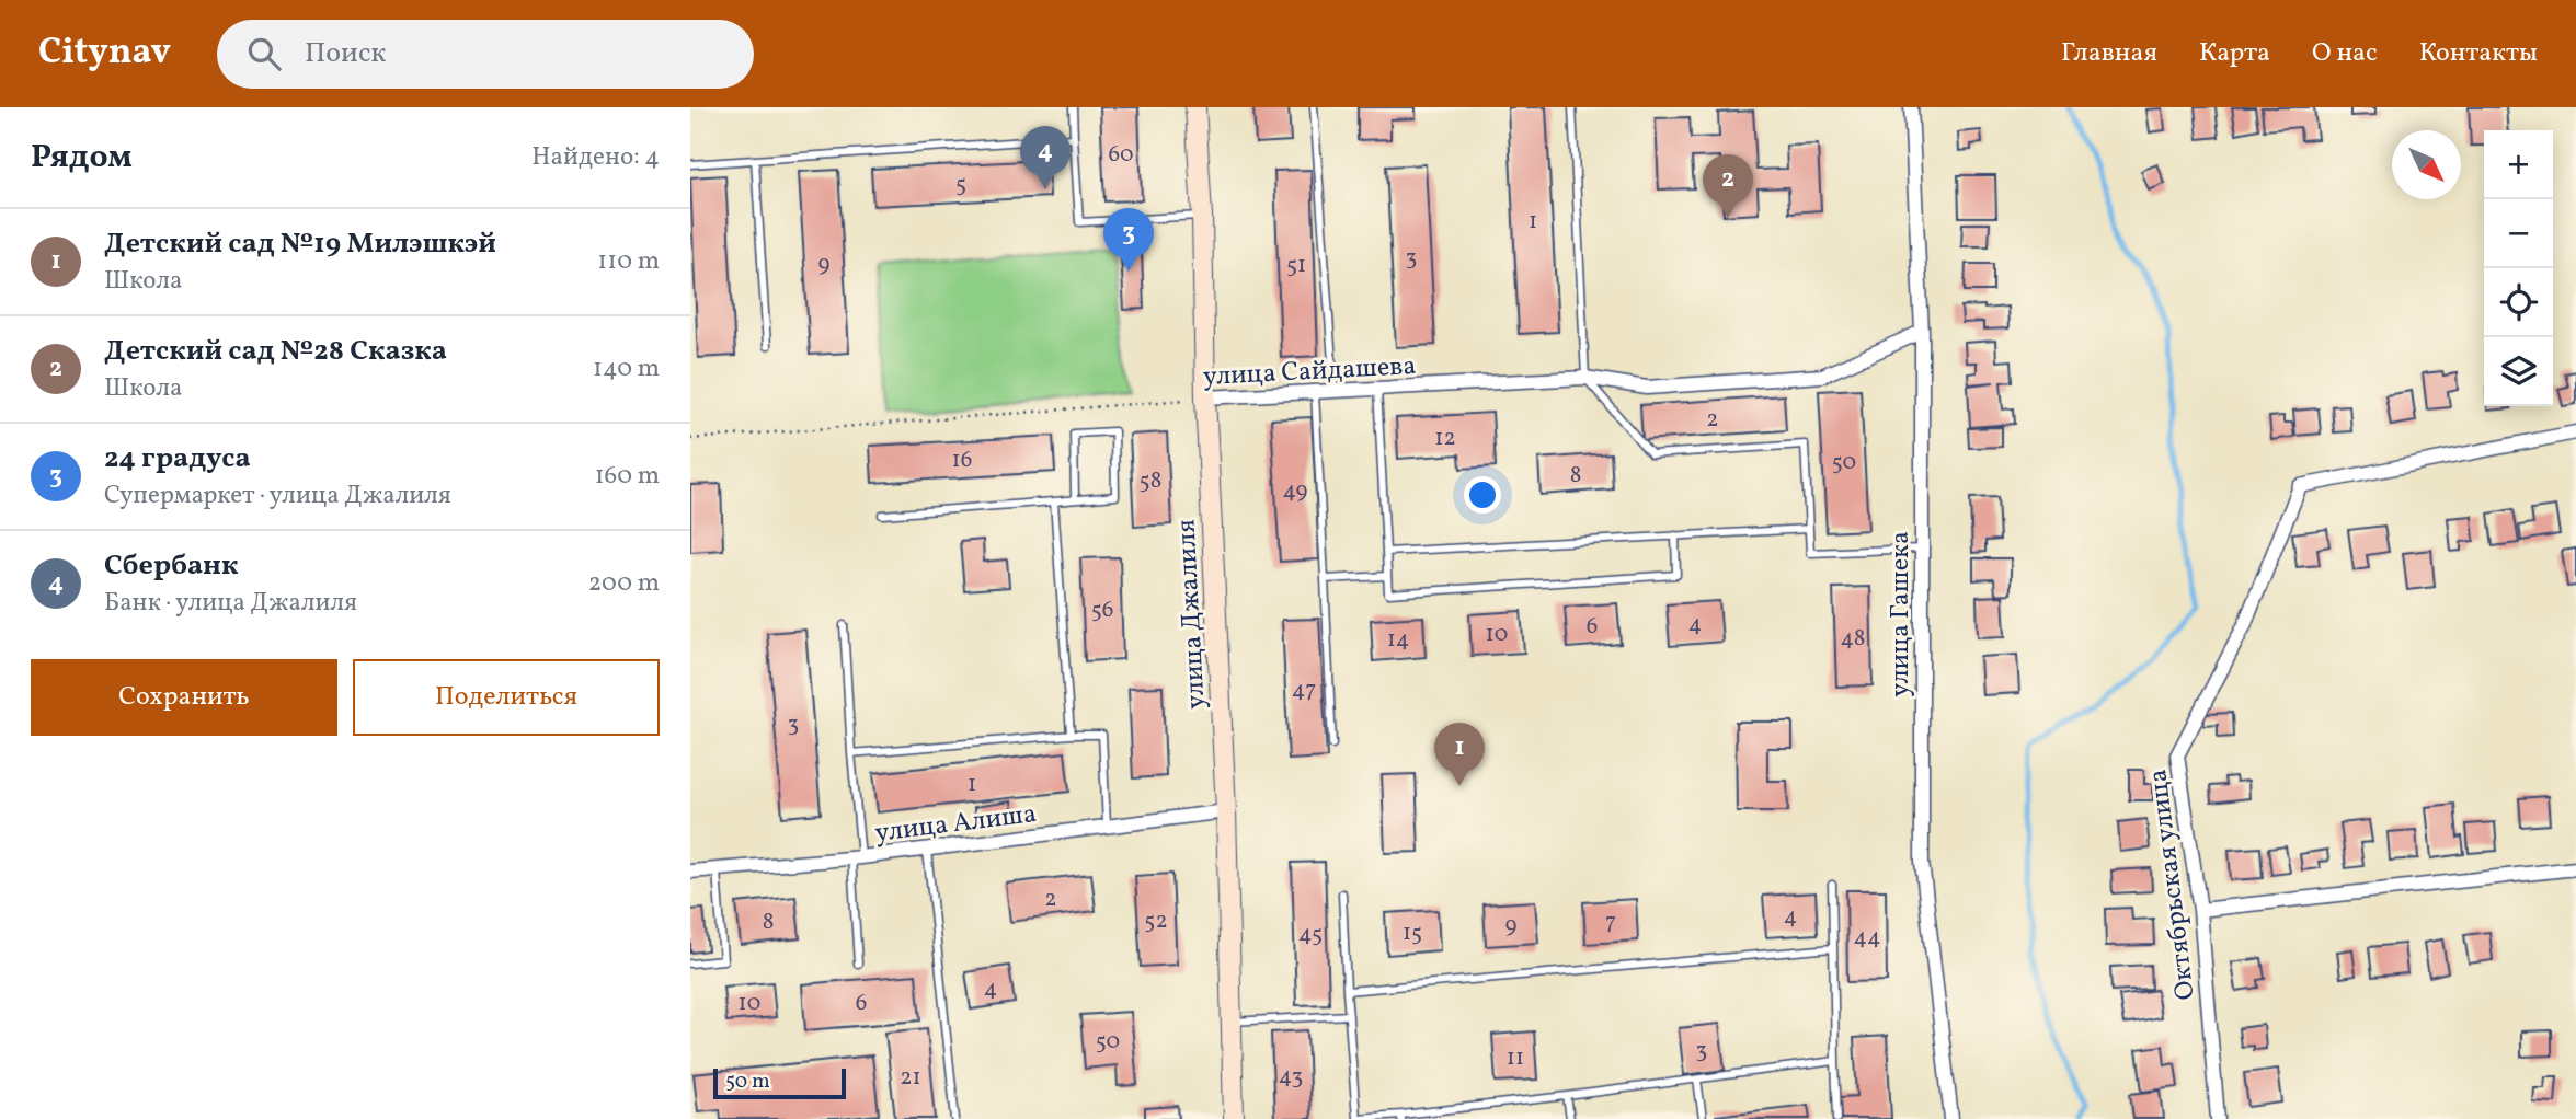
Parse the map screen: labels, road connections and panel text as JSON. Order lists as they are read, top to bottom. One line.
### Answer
{"streets":{"main road":["улица Джалиля"],"street":["улица Сайдашева","улица Гашека","улица Алиша","Октябрьская улица"]},"crossings":[["улица Сайдашева","улица Джалиля"],["улица Сайдашева","улица Гашека"],["улица Джалиля","улица Алиша"]],"house_numbers":["60","5","1","3","9","51","2","12","16","50","8","58","49","56","4","6","10","48","14","47","3","1","2","4","52","8","7","9","15","45","44","4","10","6","50","3","11","43","21"],"scale_bar":"50 m","north":"bottom right","page":{"header":"Citynav","search":"Поиск","nav":["Главная","Карта","О нас","Контакты"],"heading":["Рядом","Найдено: 4"],"pins":["4","2","3","1"],"map_buttons":["+","−"],"list":[{"mark":"1","name":"Детский сад №19 Милэшкэй","note":"Школа","value":"110 m"},{"mark":"2","name":"Детский сад №28 Сказка","note":"Школа","value":"140 m"},{"mark":"3","name":"24 градуса","note":"Супермаркет · улица Джалиля","value":"160 m"},{"mark":"4","name":"Сбербанк","note":"Банк · улица Джалиля","value":"200 m"}],"buttons":["Сохранить","Поделиться"],"scale":"50 m"}}
